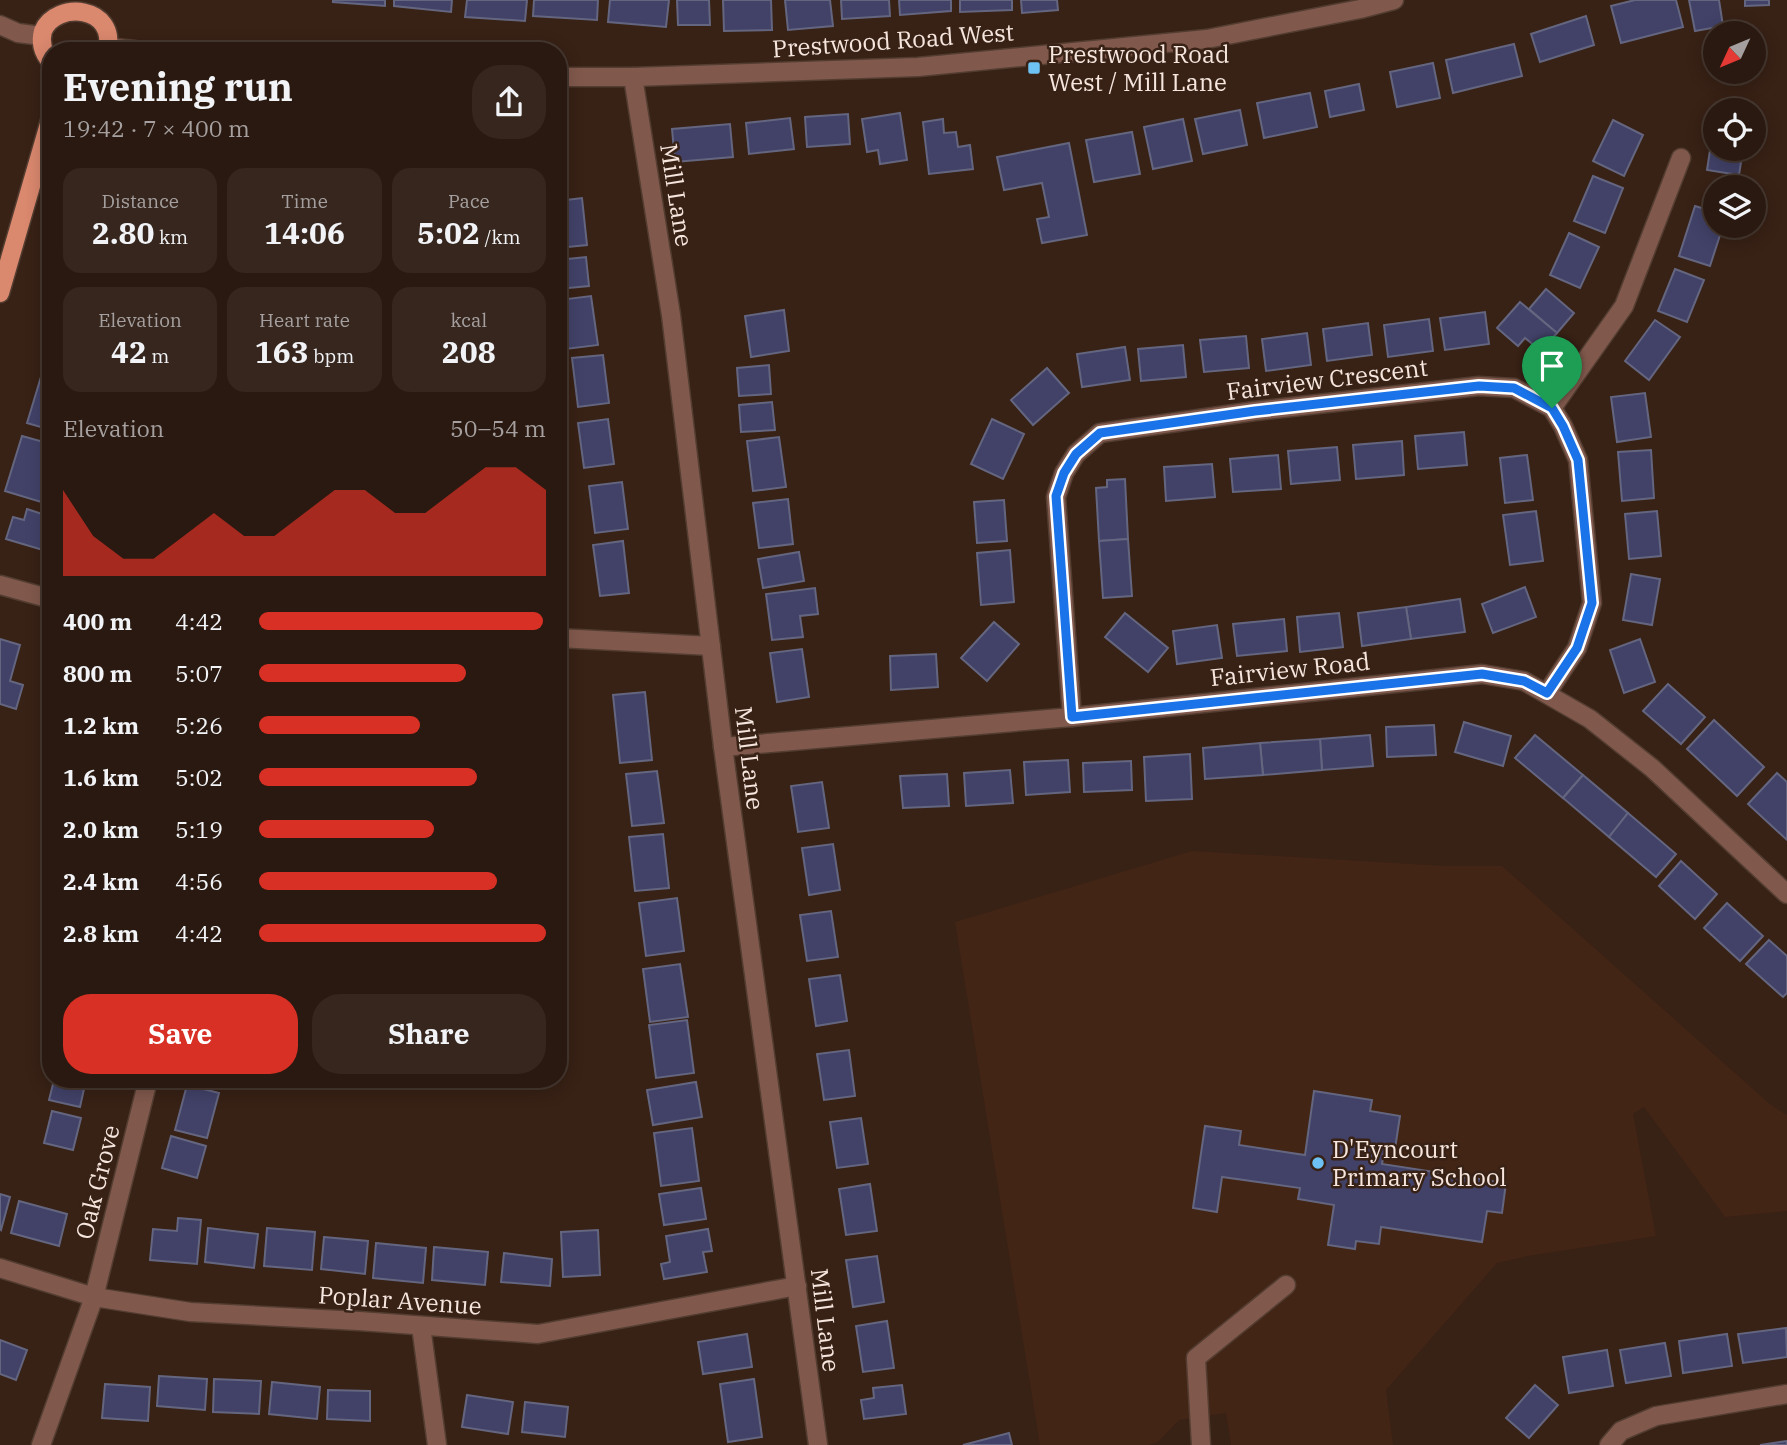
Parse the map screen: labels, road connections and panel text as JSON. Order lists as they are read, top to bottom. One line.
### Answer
{"streets":{"street":["Prestwood Road West","Mill Lane","Fairview Crescent","Fairview Road","Oak Grove","Poplar Avenue"]},"crossings":[["Prestwood Road West","Mill Lane"],["Mill Lane","Fairview Road"],["Mill Lane","Poplar Avenue"],["Fairview Crescent","Fairview Road"],["Oak Grove","Poplar Avenue"]],"places":{"transit":["Prestwood Road West / Mill Lane"],"other":["D'Eyncourt Primary School"]},"north":"bottom left","page":{"heading":["Evening run","19:42 · 7 × 400 m"],"stats":[["Distance","2.80 km"],["Time","14:06"],["Pace","5:02 /km"],["Elevation","42 m"],["Heart rate","163 bpm"],["kcal","208"]],"chart":["Elevation","50–54 m"],"list":[{"name":"400 m","note":"4:42"},{"name":"800 m","note":"5:07"},{"name":"1.2 km","note":"5:26"},{"name":"1.6 km","note":"5:02"},{"name":"2.0 km","note":"5:19"},{"name":"2.4 km","note":"4:56"},{"name":"2.8 km","note":"4:42"}],"buttons":["Save","Share"]}}
